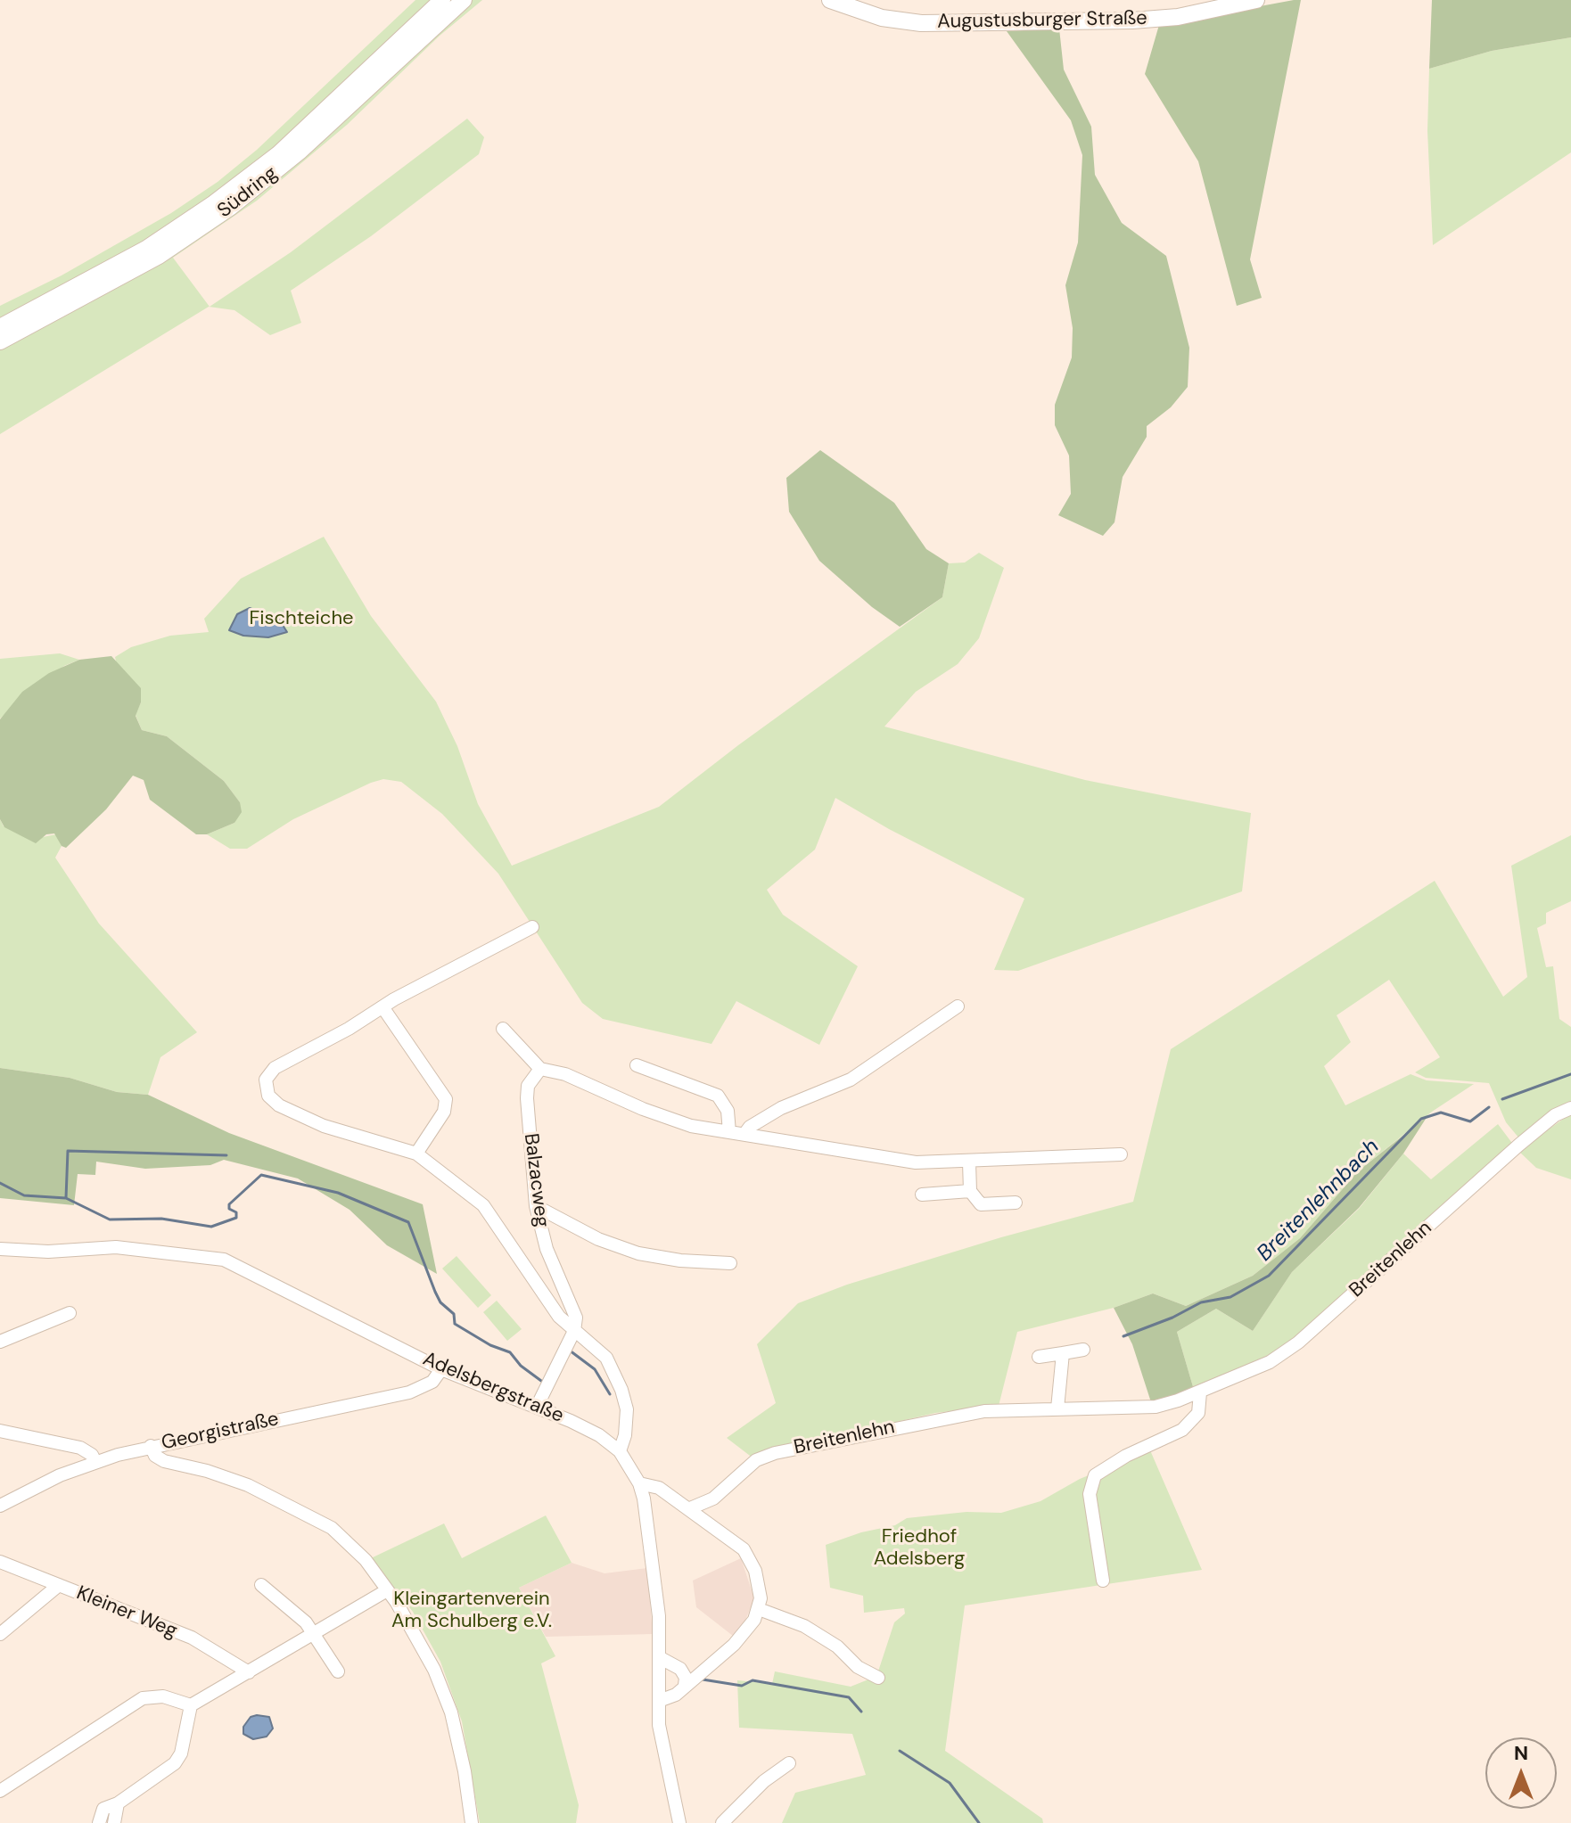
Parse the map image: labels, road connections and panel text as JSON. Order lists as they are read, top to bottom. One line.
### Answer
{"streets":{"main road":["Augustusburger Straße","Südring"],"street":["Balzacweg","Breitenlehn","Adelsbergstraße","Georgistraße","Kleiner Weg"]},"crossings":[["Adelsbergstraße","Georgistraße"]],"water":["Breitenlehnbach"],"parks":["Fischteiche","Friedhof Adelsberg","Kleingartenverein Am Schulberg e.V."],"north":"top"}
